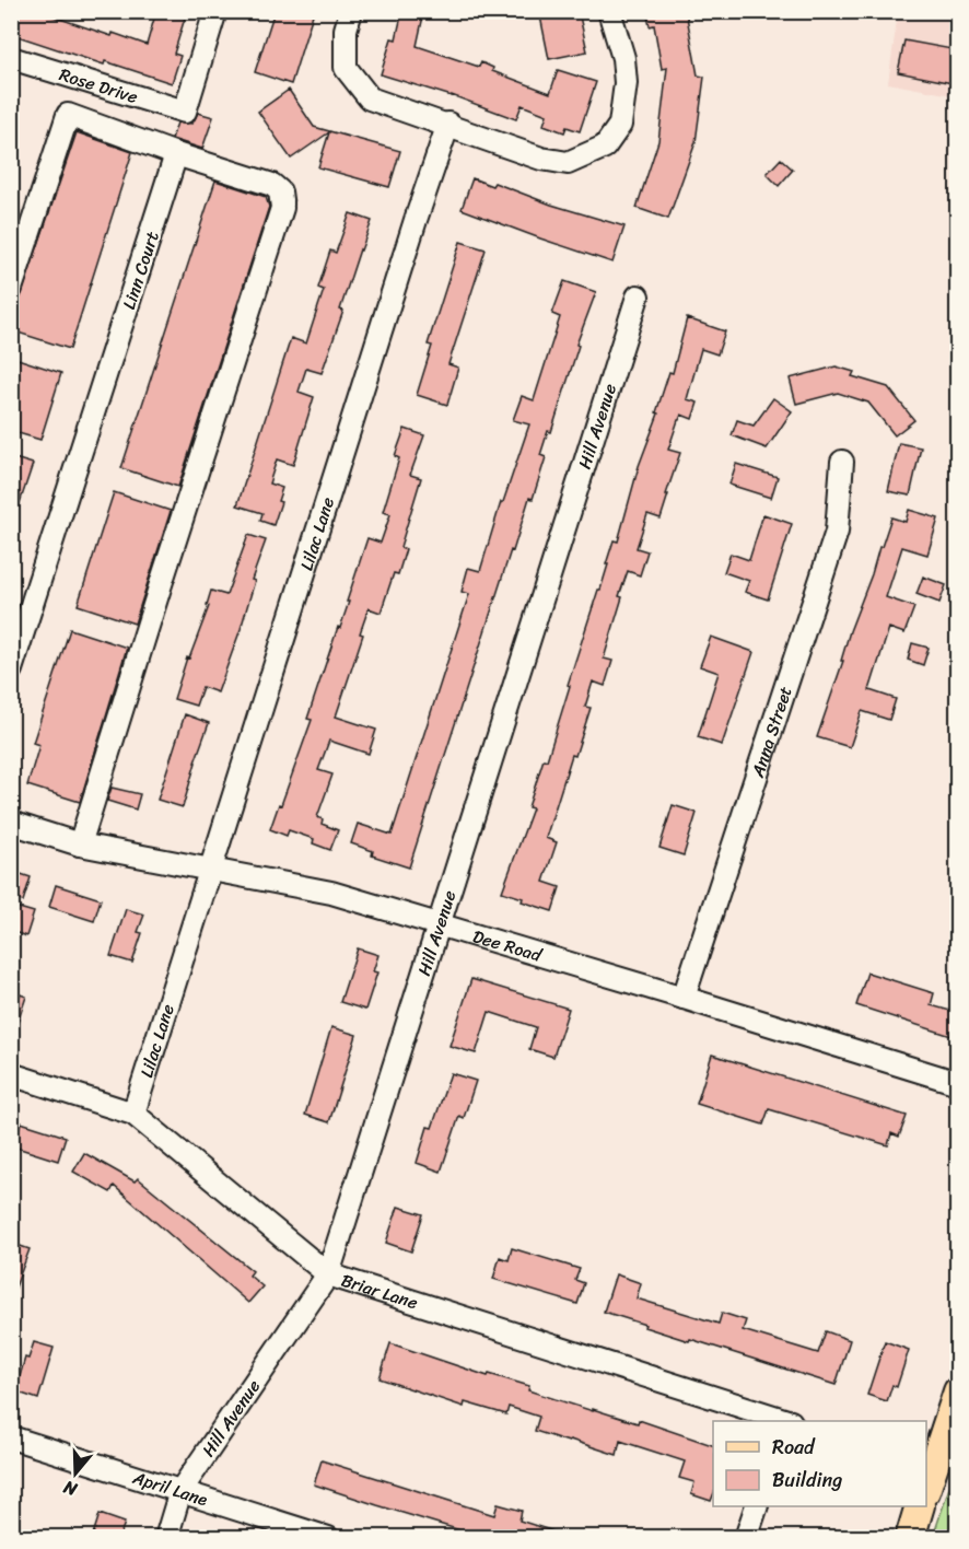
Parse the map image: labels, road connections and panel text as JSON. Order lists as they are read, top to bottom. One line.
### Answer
{"streets":{"street":["Rose Drive","Linn Court","Hill Avenue","Lilac Lane","Anna Street","Dee Road","Briar Lane","April Lane"]},"crossings":[["Hill Avenue","Dee Road"],["Hill Avenue","Briar Lane"],["Hill Avenue","April Lane"],["Lilac Lane","Dee Road"],["Lilac Lane","Briar Lane"],["Anna Street","Dee Road"]],"legend":["Road","Building"],"north":"bottom"}
